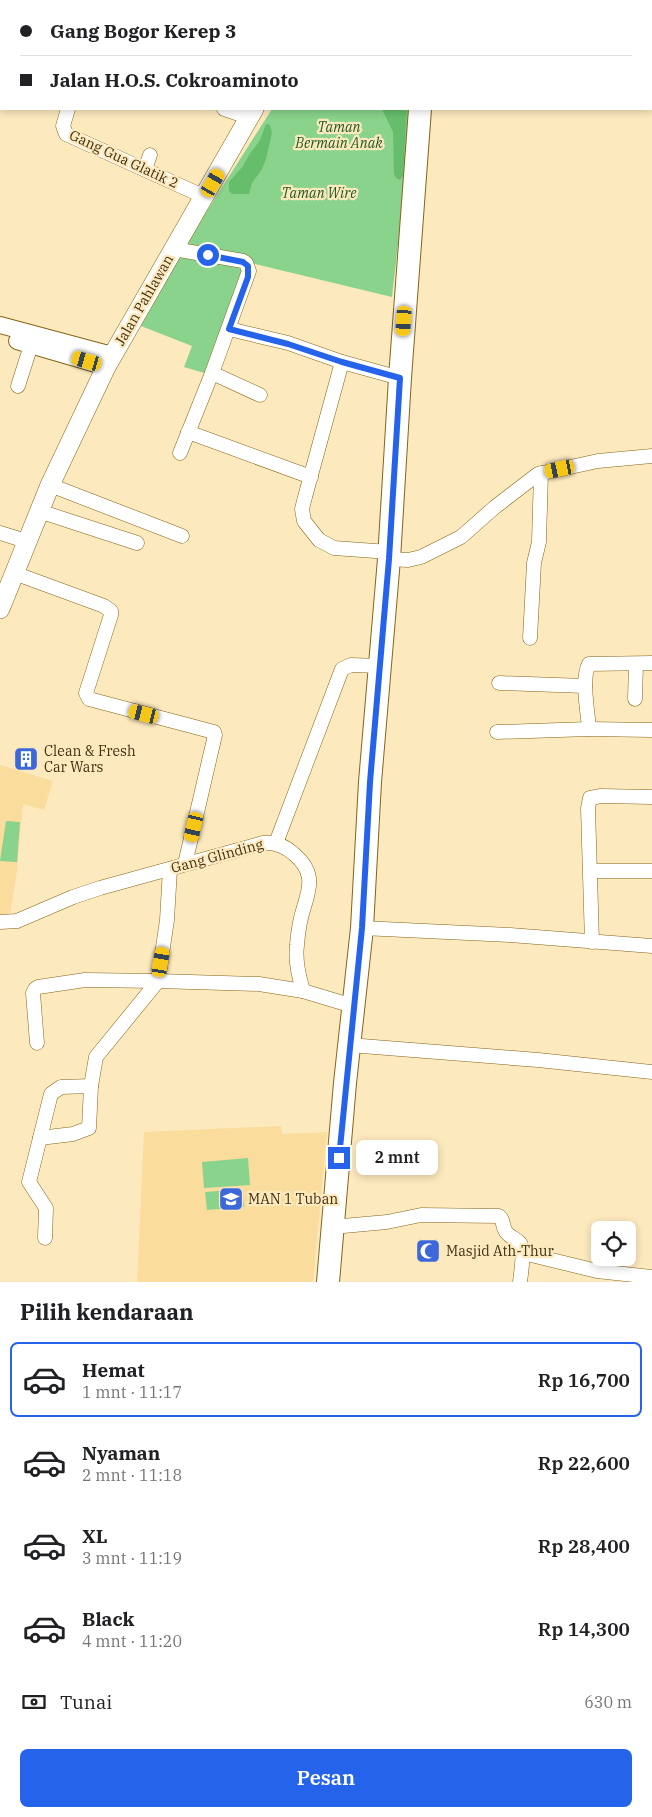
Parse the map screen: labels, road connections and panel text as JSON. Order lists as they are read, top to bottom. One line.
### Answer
{"streets":{"main road":["Jalan Pahlawan"],"street":["Gang Gua Glatik 2","Gang Glinding"]},"crossings":[["Gang Gua Glatik 2","Jalan Pahlawan"]],"parks":["Taman Bermain Anak","Taman Wire"],"places":{"building":["Clean & Fresh Car Wars"],"school or university":["MAN 1 Tuban"],"mosque":["Masjid Ath-Thur"]},"page":{"banner":["Gang Bogor Kerep 3","Jalan H.O.S. Cokroaminoto"],"bubble":"2 mnt","heading":"Pilih kendaraan","list":[{"name":"Hemat","note":"1 mnt · 11:17","value":"Rp 16,700"},{"name":"Nyaman","note":"2 mnt · 11:18","value":"Rp 22,600"},{"name":"XL","note":"3 mnt · 11:19","value":"Rp 28,400"},{"name":"Black","note":"4 mnt · 11:20","value":"Rp 14,300"}],"pay":["Tunai","630 m"],"buttons":"Pesan"}}
